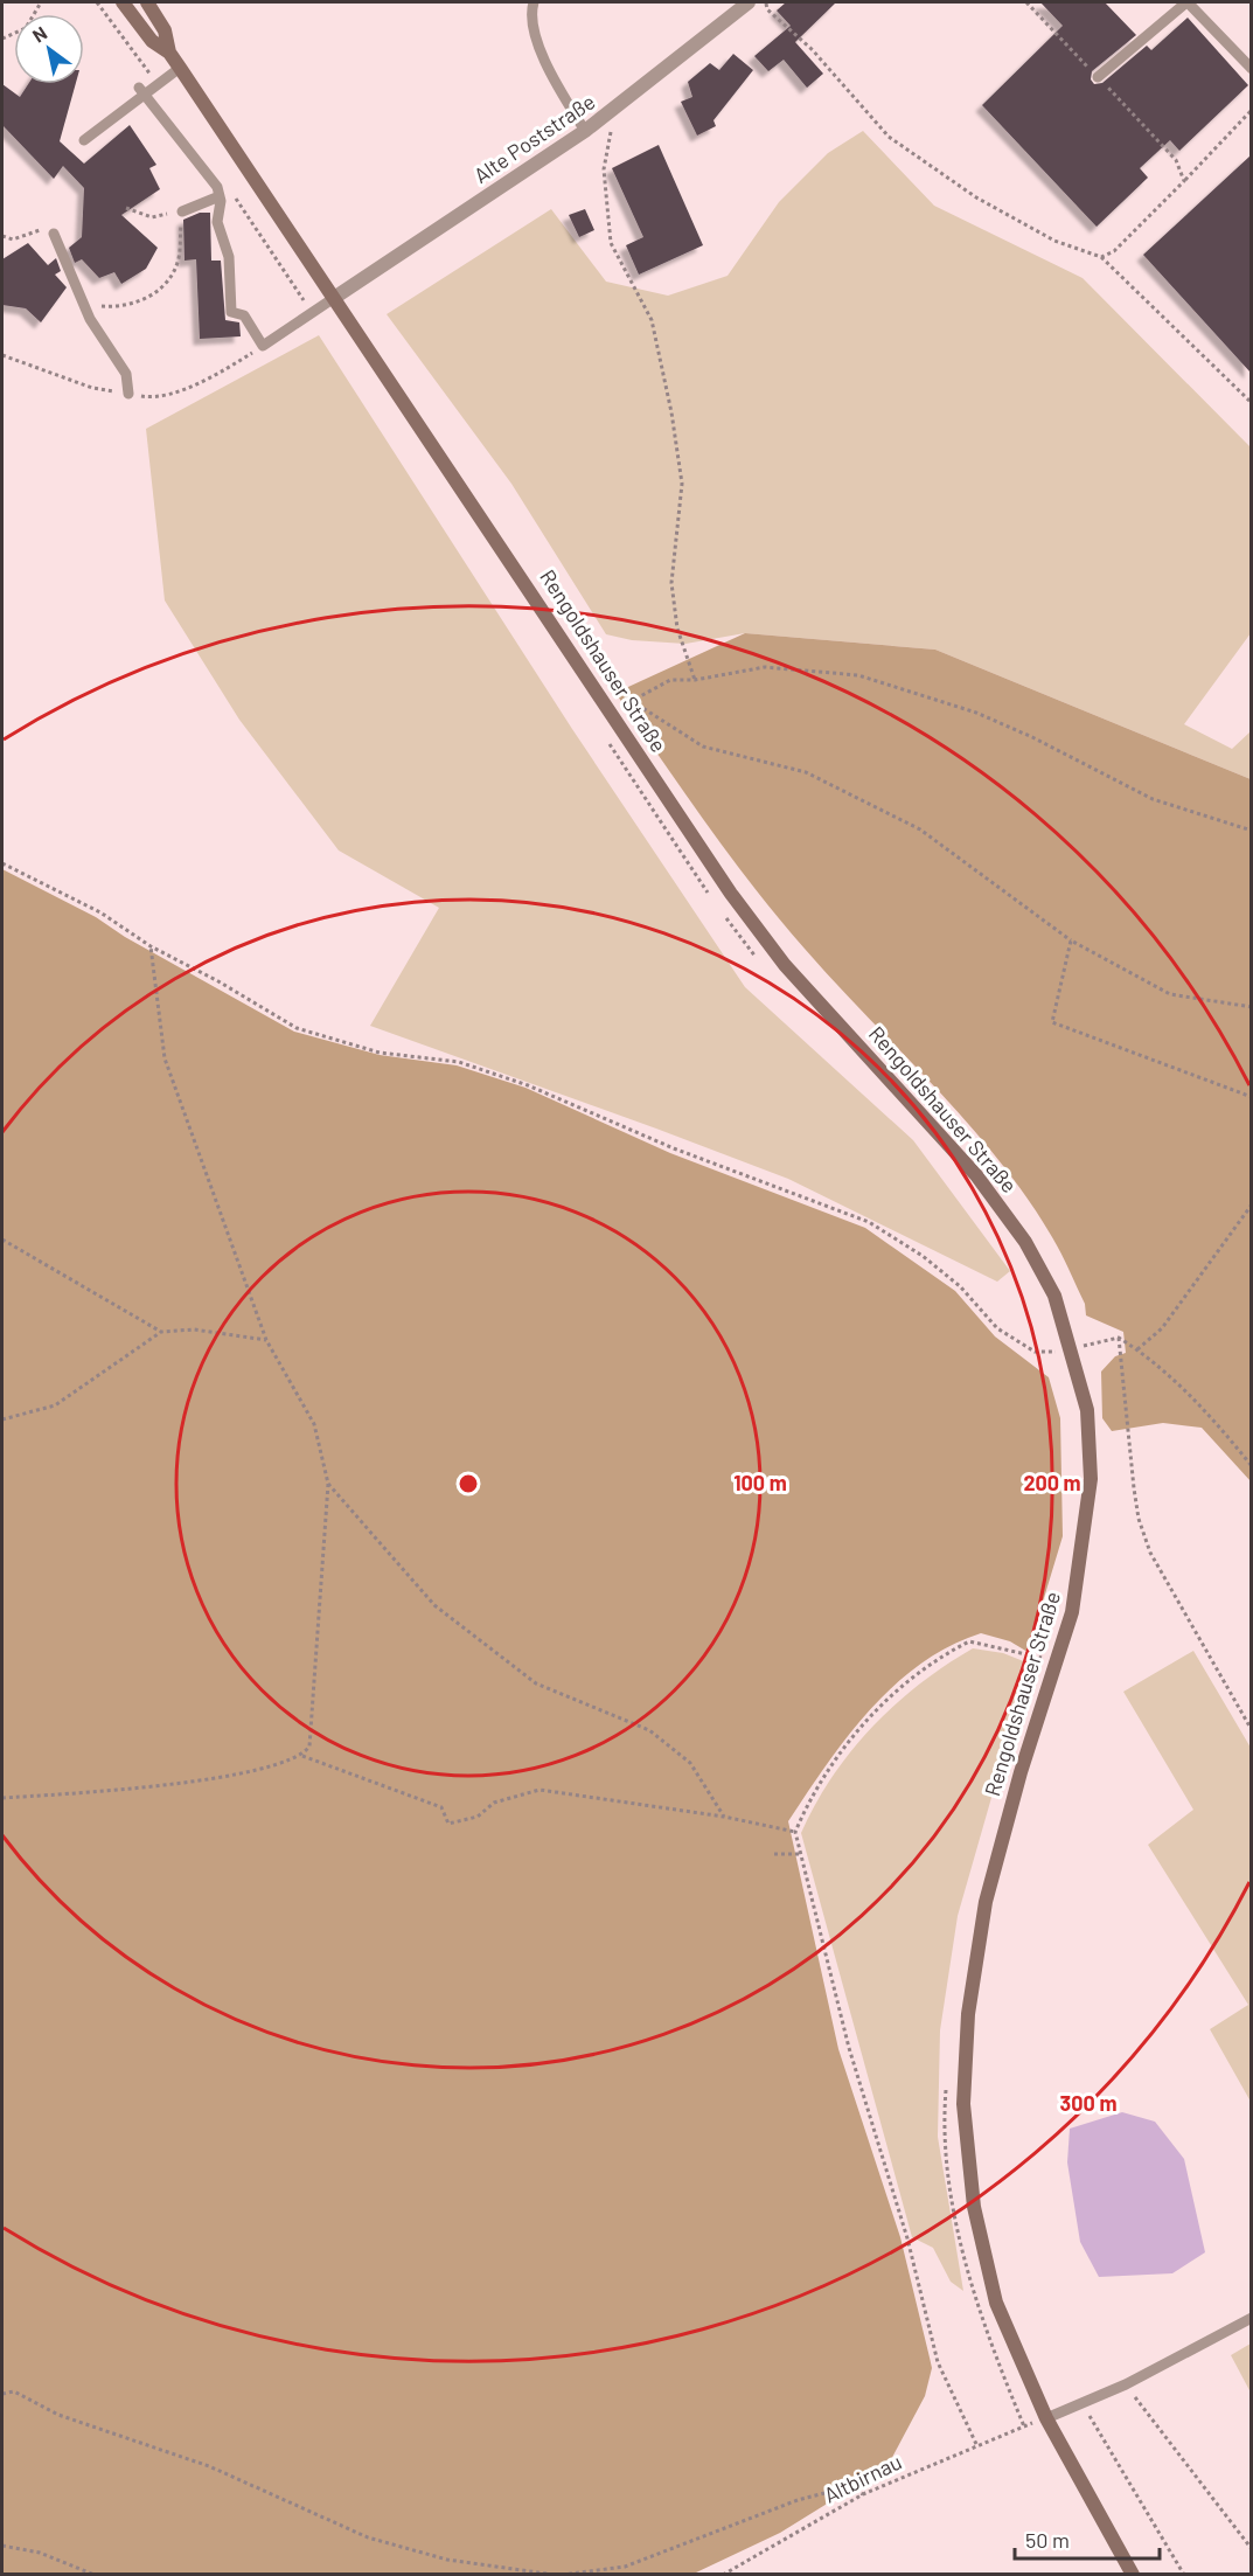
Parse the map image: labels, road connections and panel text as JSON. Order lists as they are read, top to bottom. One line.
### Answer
{"streets":{"street":["Alte Poststraße","Rengoldshauser Straße"],"path":["Altbirnau"]},"crossings":[["Alte Poststraße","Rengoldshauser Straße"]],"scale_bar":"50 m","north":"top left","rings":["100 m","200 m","300 m"]}
